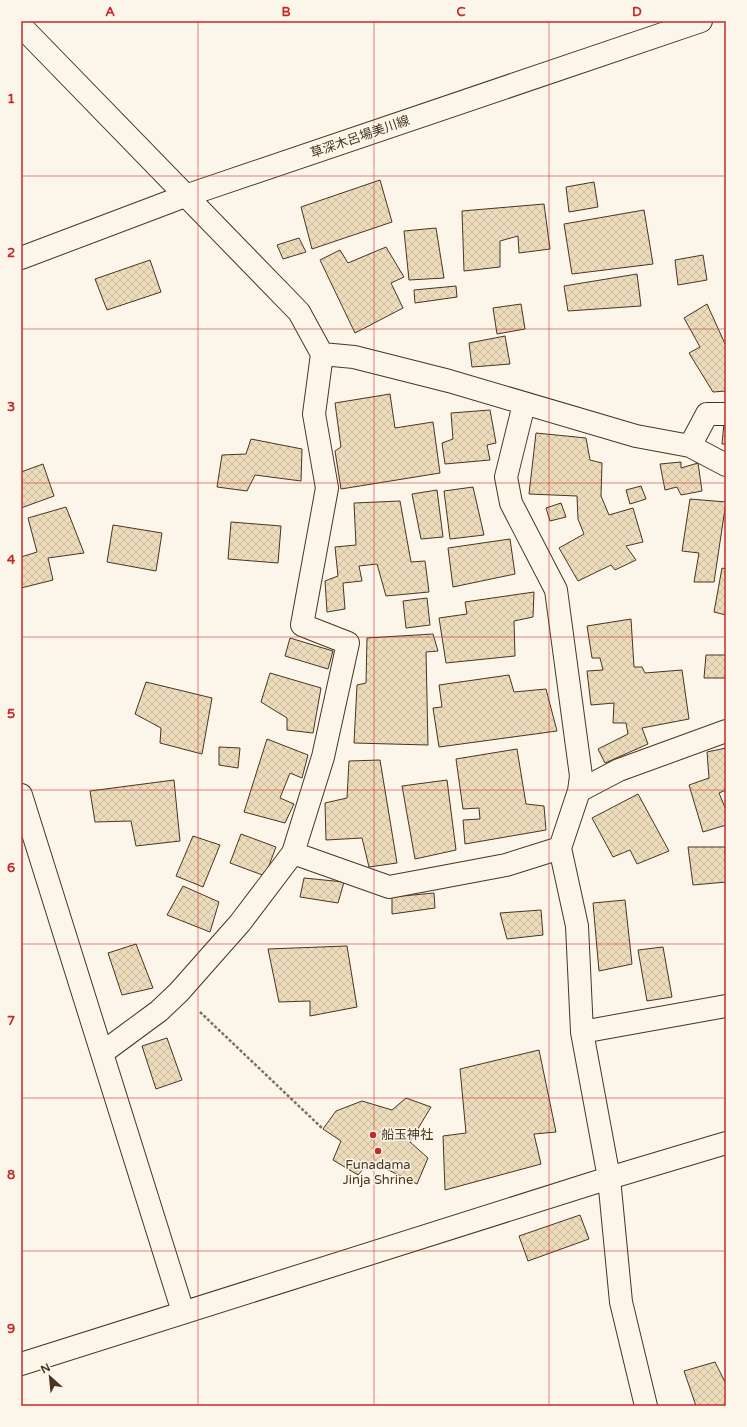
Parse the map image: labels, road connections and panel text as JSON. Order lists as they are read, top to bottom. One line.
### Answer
{"streets":{"street":["草深木呂場美川線"]},"places":["船玉神社","Funadama Jinja Shrine"],"north":"top left","grid":{"columns":["A","B","C","D"],"rows":["1","2","3","4","5","6","7","8","9"]}}
